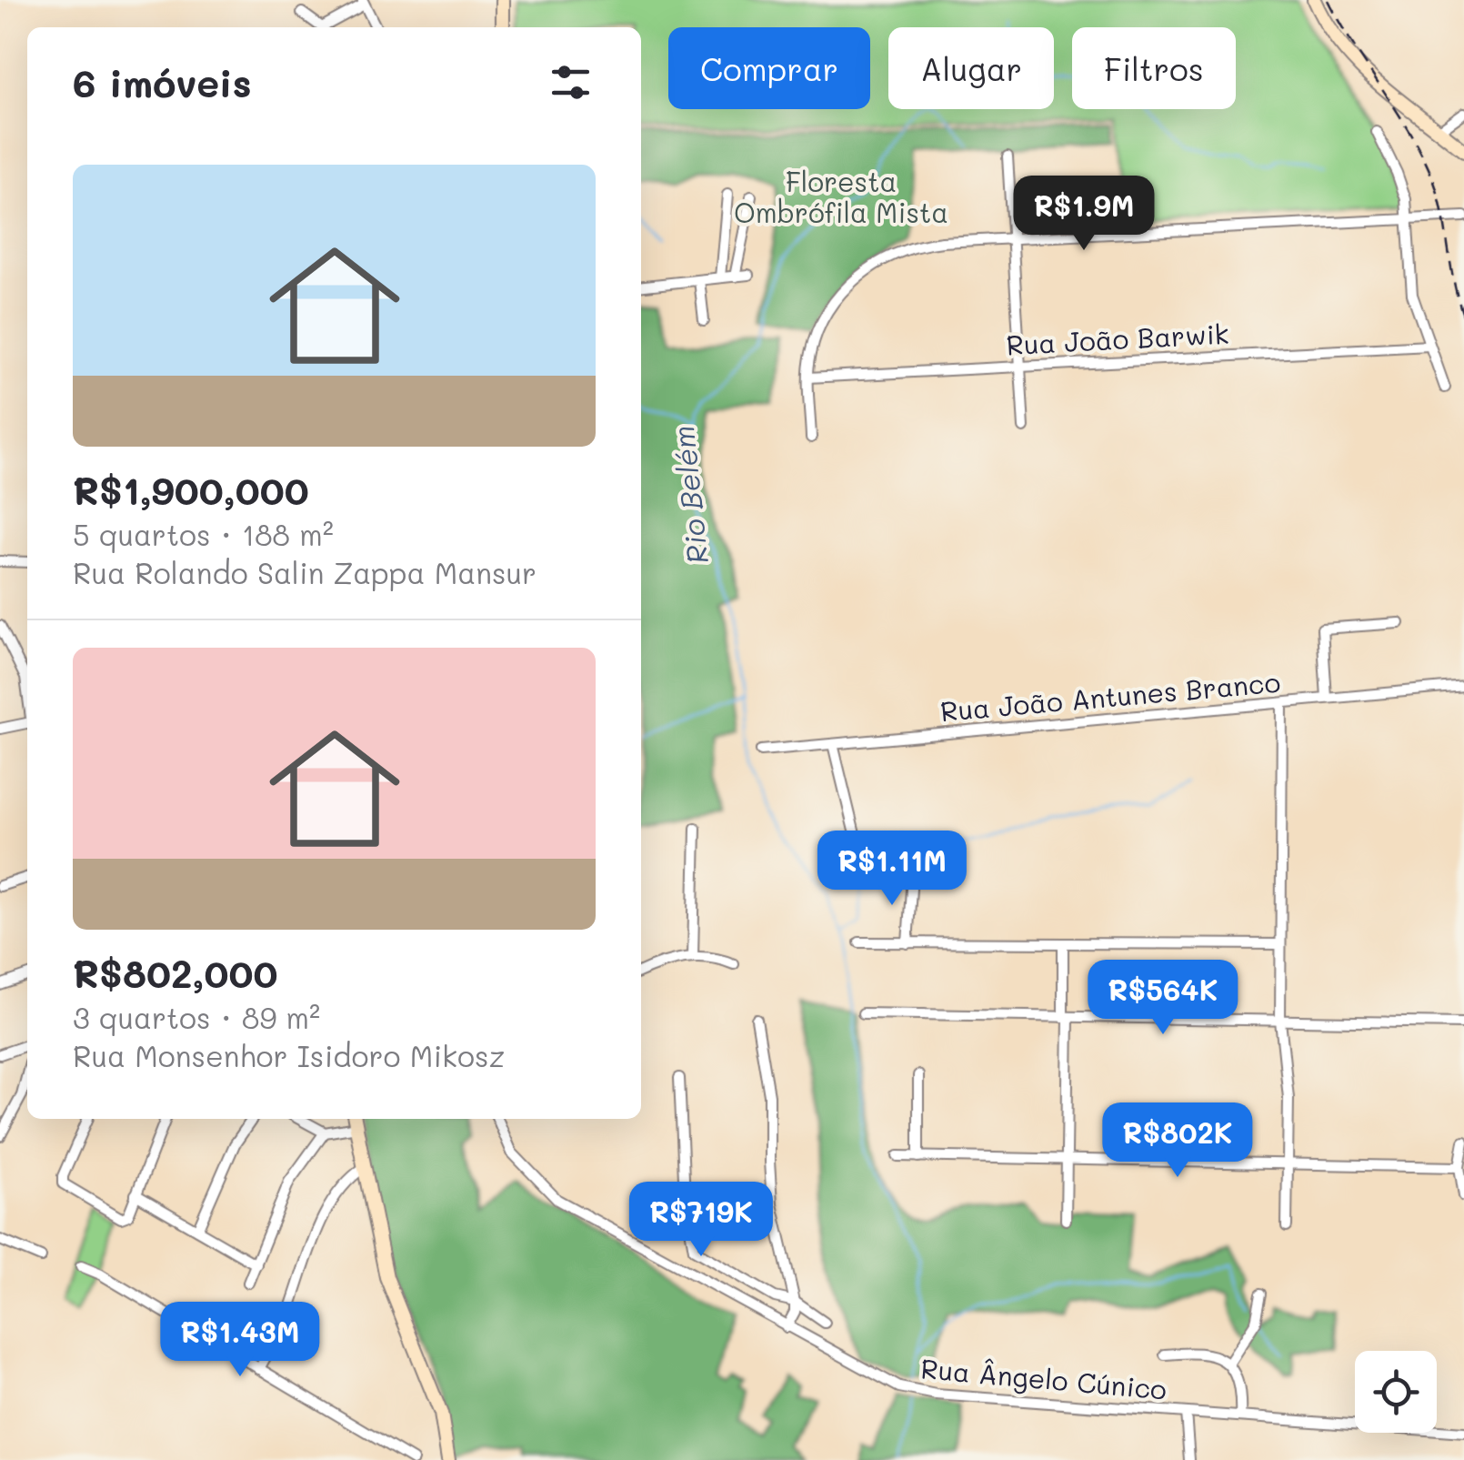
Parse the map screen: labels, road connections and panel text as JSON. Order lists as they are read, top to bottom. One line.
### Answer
{"streets":{"street":["Rua João Barwik","Rua João Antunes Branco","Rua Ângelo Cúnico"]},"water":["Rio Belém"],"parks":["Floresta Ombrófila Mista"],"page":{"chip":["Comprar","Alugar","Filtros"],"heading":"6 imóveis","list":[{"name":"R$1,900,000","note":"5 quartos · 188 m² · Rua Rolando Salin Zappa Mansur"},{"name":"R$802,000","note":"3 quartos · 89 m² · Rua Monsenhor Isidoro Mikosz"}],"price":["R$1.9M","R$1.11M","R$564K","R$802K","R$719K","R$1.43M"]}}
